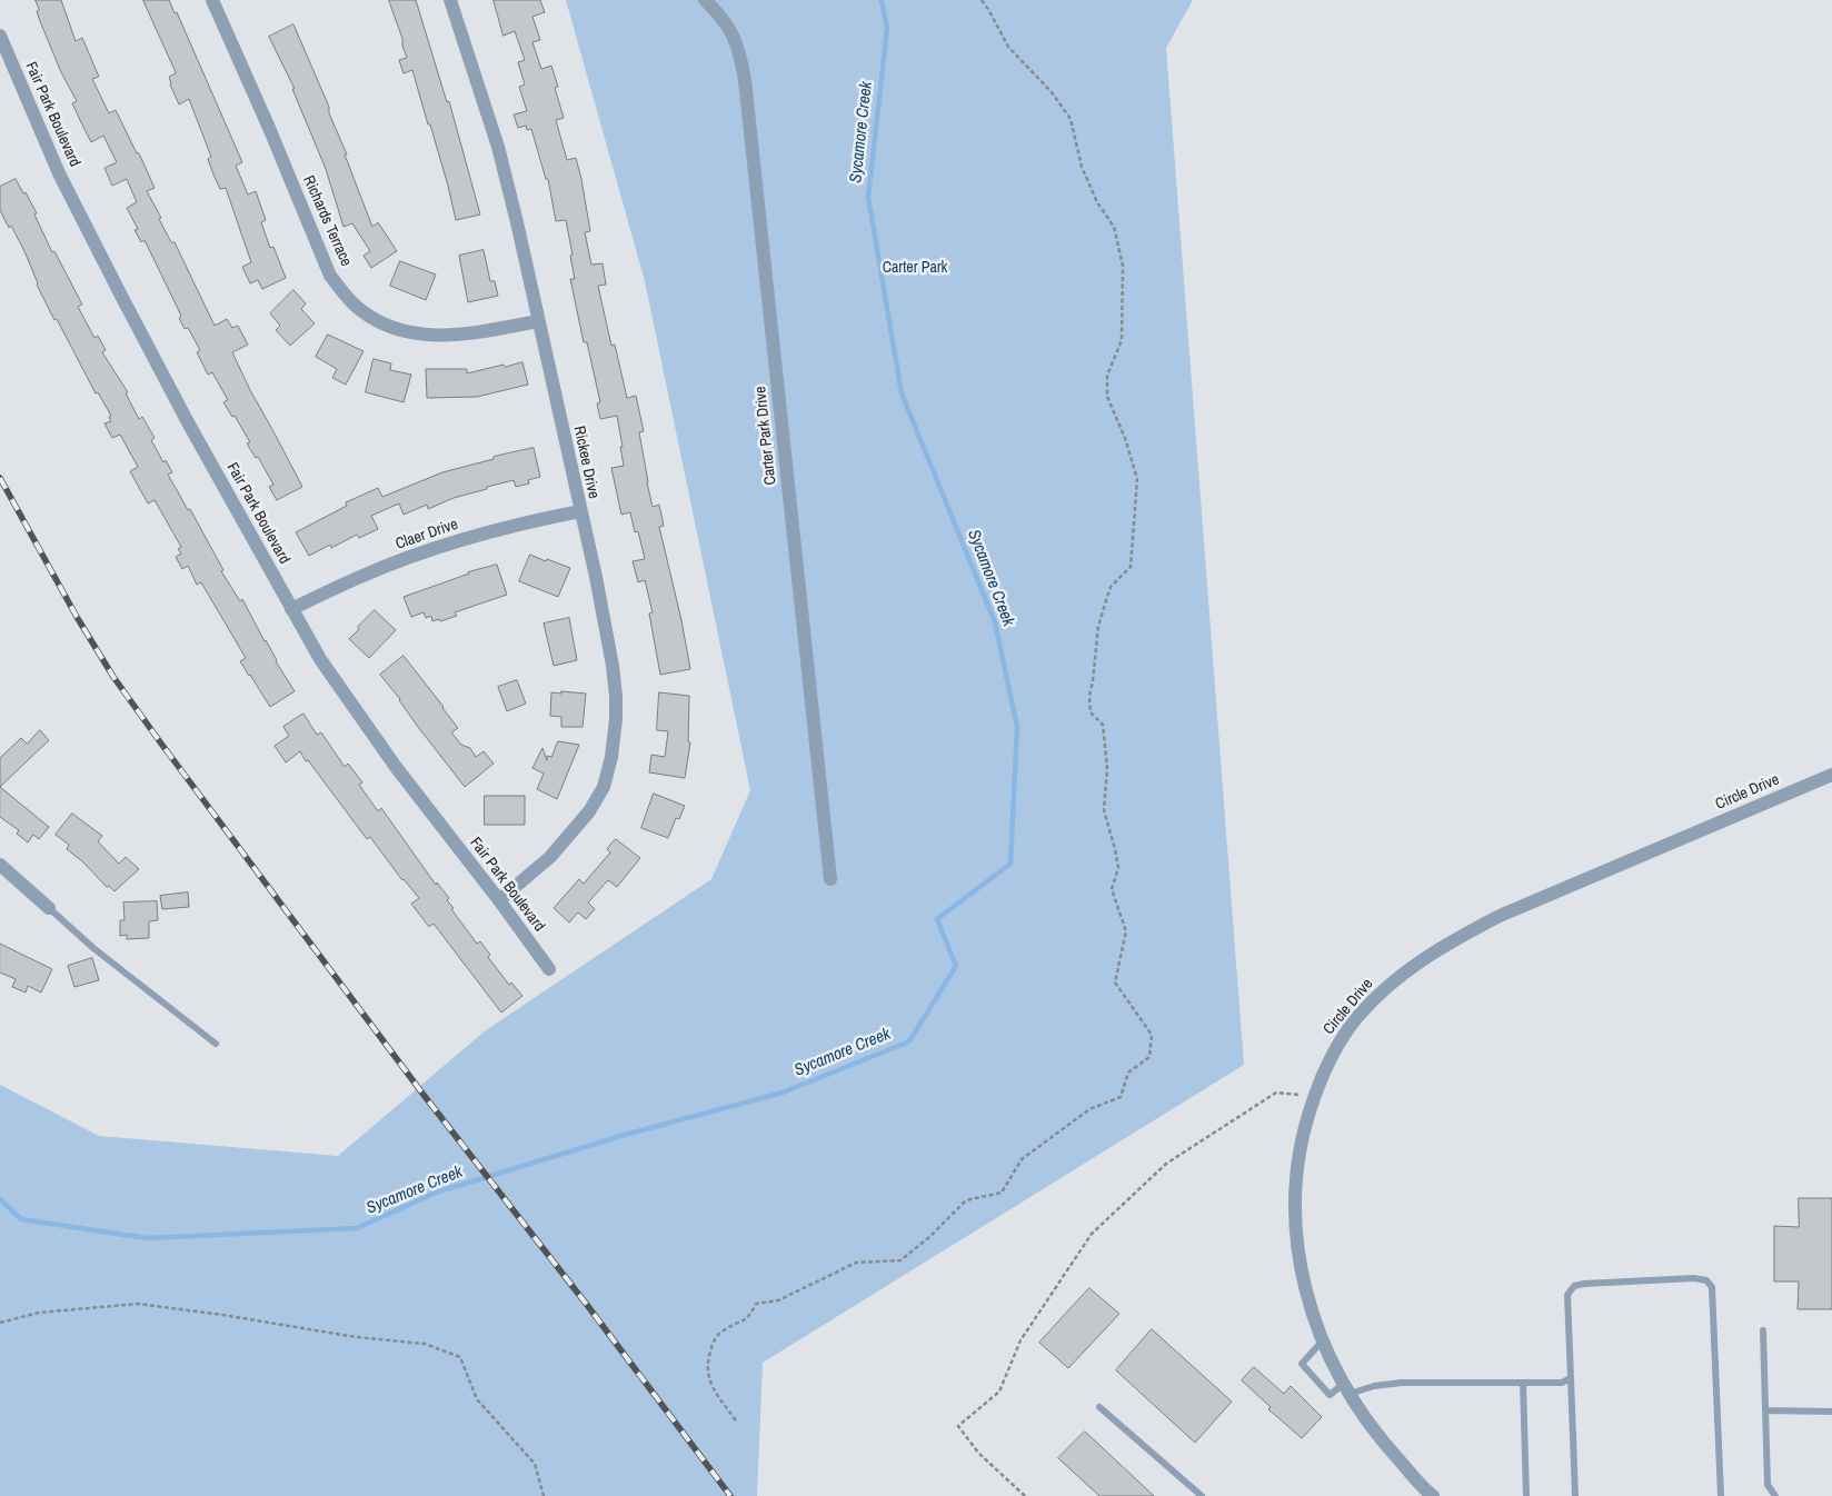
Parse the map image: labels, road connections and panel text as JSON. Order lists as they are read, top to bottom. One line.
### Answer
{"streets":{"street":["Fair Park Boulevard","Richards Terrace","Carter Park Drive","Rickee Drive","Claer Drive","Circle Drive"]},"crossings":[["Fair Park Boulevard","Rickee Drive"],["Fair Park Boulevard","Claer Drive"],["Richards Terrace","Rickee Drive"],["Rickee Drive","Claer Drive"]],"water":["Sycamore Creek"],"parks":["Carter Park"]}
